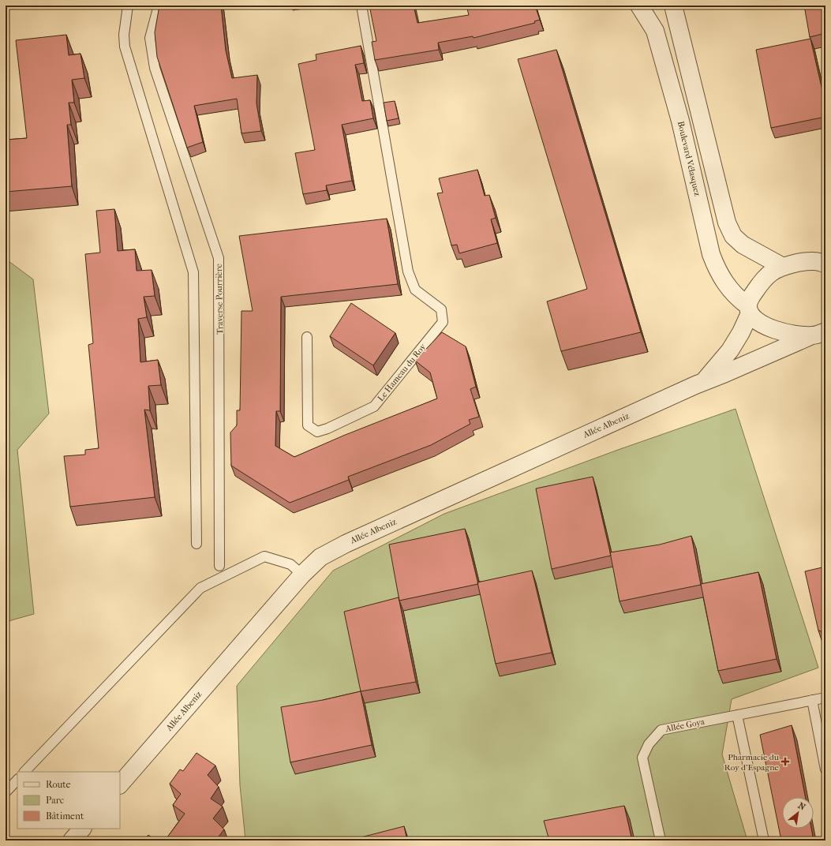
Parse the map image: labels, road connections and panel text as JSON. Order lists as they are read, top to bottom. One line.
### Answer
{"streets":{"street":["Boulevard Vélasquez","Allée Albeniz"],"lane":["Traverse Pourrière","Le Hameau du Roy","Allée Goya"]},"crossings":[["Boulevard Vélasquez","Allée Albeniz"]],"places":{"health":["Pharmacie du Roy d'Espagne"]},"legend":["Route","Parc","Bâtiment"],"north":"top right"}
